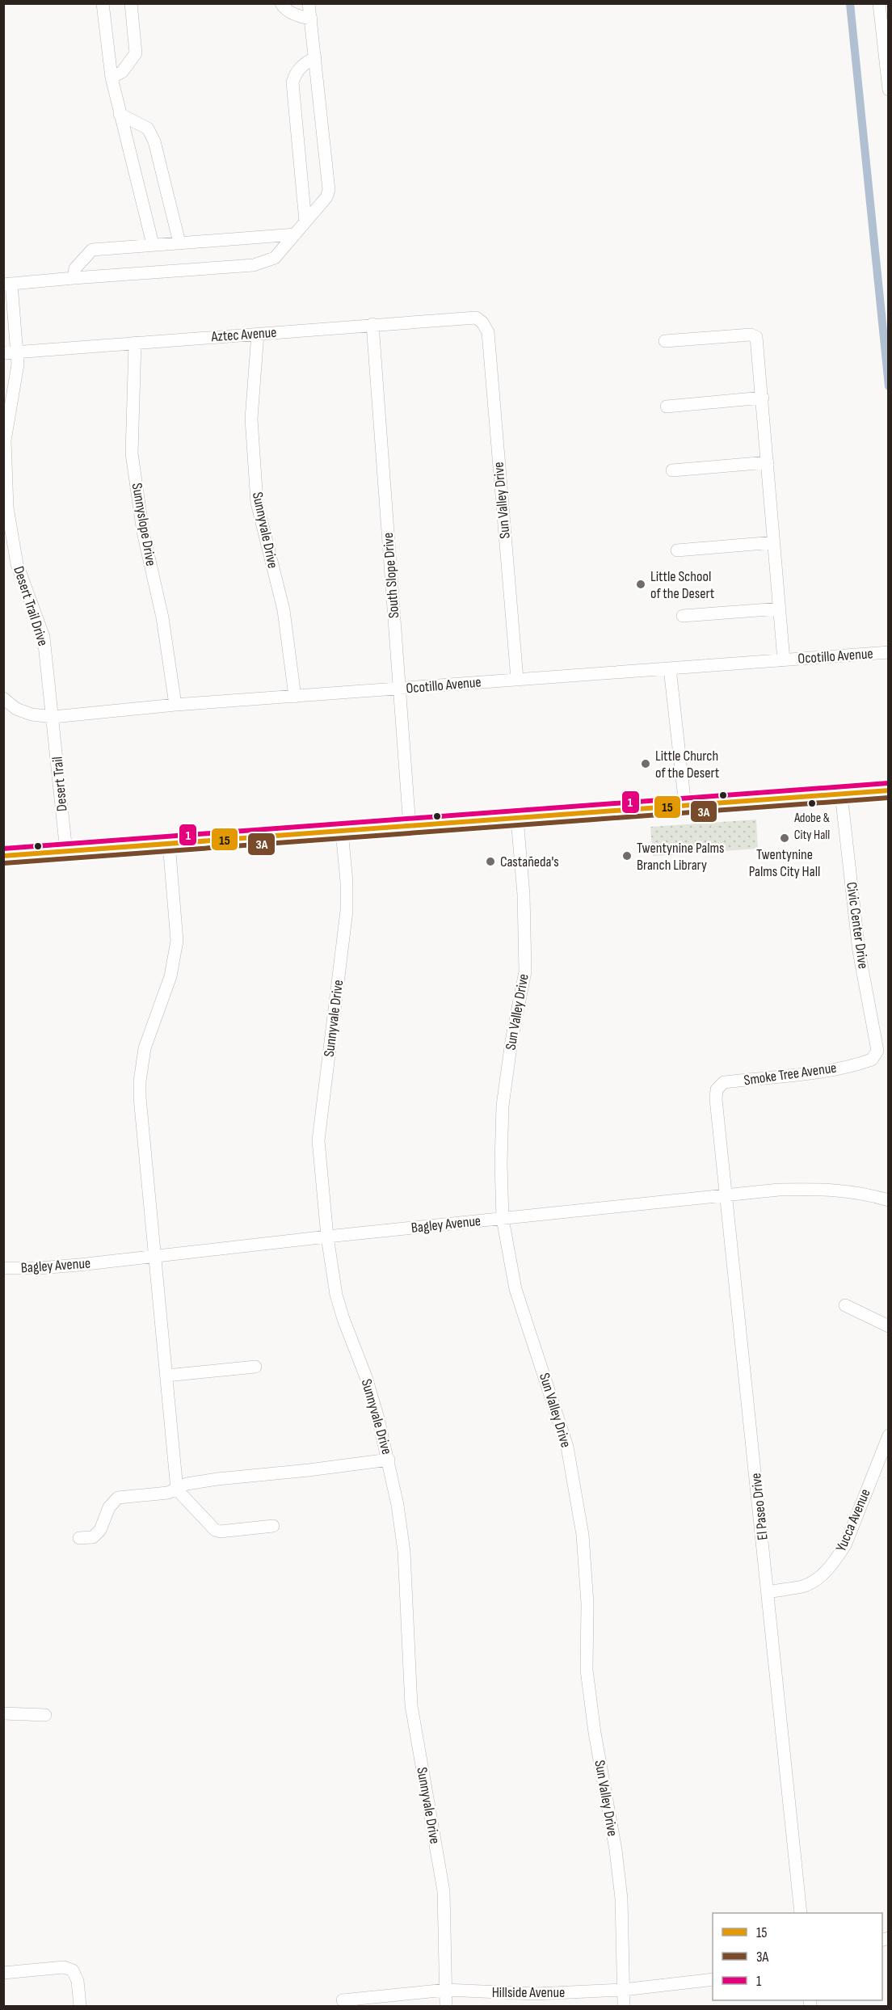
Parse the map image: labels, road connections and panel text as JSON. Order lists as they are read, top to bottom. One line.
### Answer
{"streets":{"street":["Aztec Avenue","Sun Valley Drive","Sunnyslope Drive","Sunnyvale Drive","South Slope Drive","Desert Trail Drive","Ocotillo Avenue","Desert Trail","Civic Center Drive","Smoke Tree Avenue","Bagley Avenue","El Paseo Drive","Yucca Avenue","Hillside Avenue"]},"crossings":[["Aztec Avenue","Sun Valley Drive"],["Aztec Avenue","Sunnyslope Drive"],["Aztec Avenue","Sunnyvale Drive"],["Aztec Avenue","South Slope Drive"],["Aztec Avenue","Desert Trail Drive"],["Sun Valley Drive","Ocotillo Avenue"],["Sun Valley Drive","Bagley Avenue"],["Sun Valley Drive","Hillside Avenue"],["Sunnyslope Drive","Ocotillo Avenue"],["Sunnyvale Drive","Ocotillo Avenue"],["Sunnyvale Drive","Bagley Avenue"],["Sunnyvale Drive","Hillside Avenue"],["South Slope Drive","Ocotillo Avenue"],["Desert Trail Drive","Ocotillo Avenue"],["Desert Trail Drive","Desert Trail"],["Ocotillo Avenue","Desert Trail"],["Civic Center Drive","Smoke Tree Avenue"],["Smoke Tree Avenue","El Paseo Drive"],["Bagley Avenue","El Paseo Drive"],["El Paseo Drive","Yucca Avenue"]],"places":["Little School of the Desert","Little Church of the Desert","Adobe & City Hall","Twentynine Palms City Hall","Twentynine Palms Branch Library","Castañeda's"],"lines":["transit line 1","transit line 15","transit line 3A"],"legend":["15","3A","1"]}
